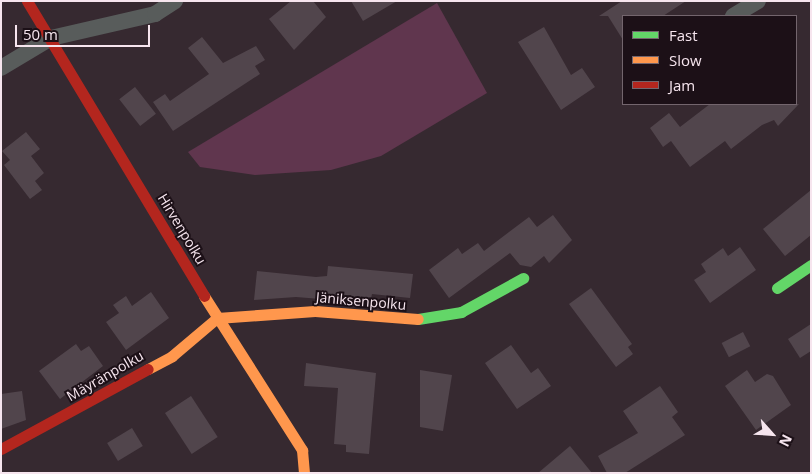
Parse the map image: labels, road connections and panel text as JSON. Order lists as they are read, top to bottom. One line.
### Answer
{"streets":{"street":["Hirvenpolku","Jäniksenpolku","Mäyränpolku"]},"crossings":[["Hirvenpolku","Jäniksenpolku"],["Hirvenpolku","Mäyränpolku"],["Jäniksenpolku","Mäyränpolku"]],"legend":["Fast","Slow","Jam"],"scale_bar":"50 m","north":"bottom right"}
